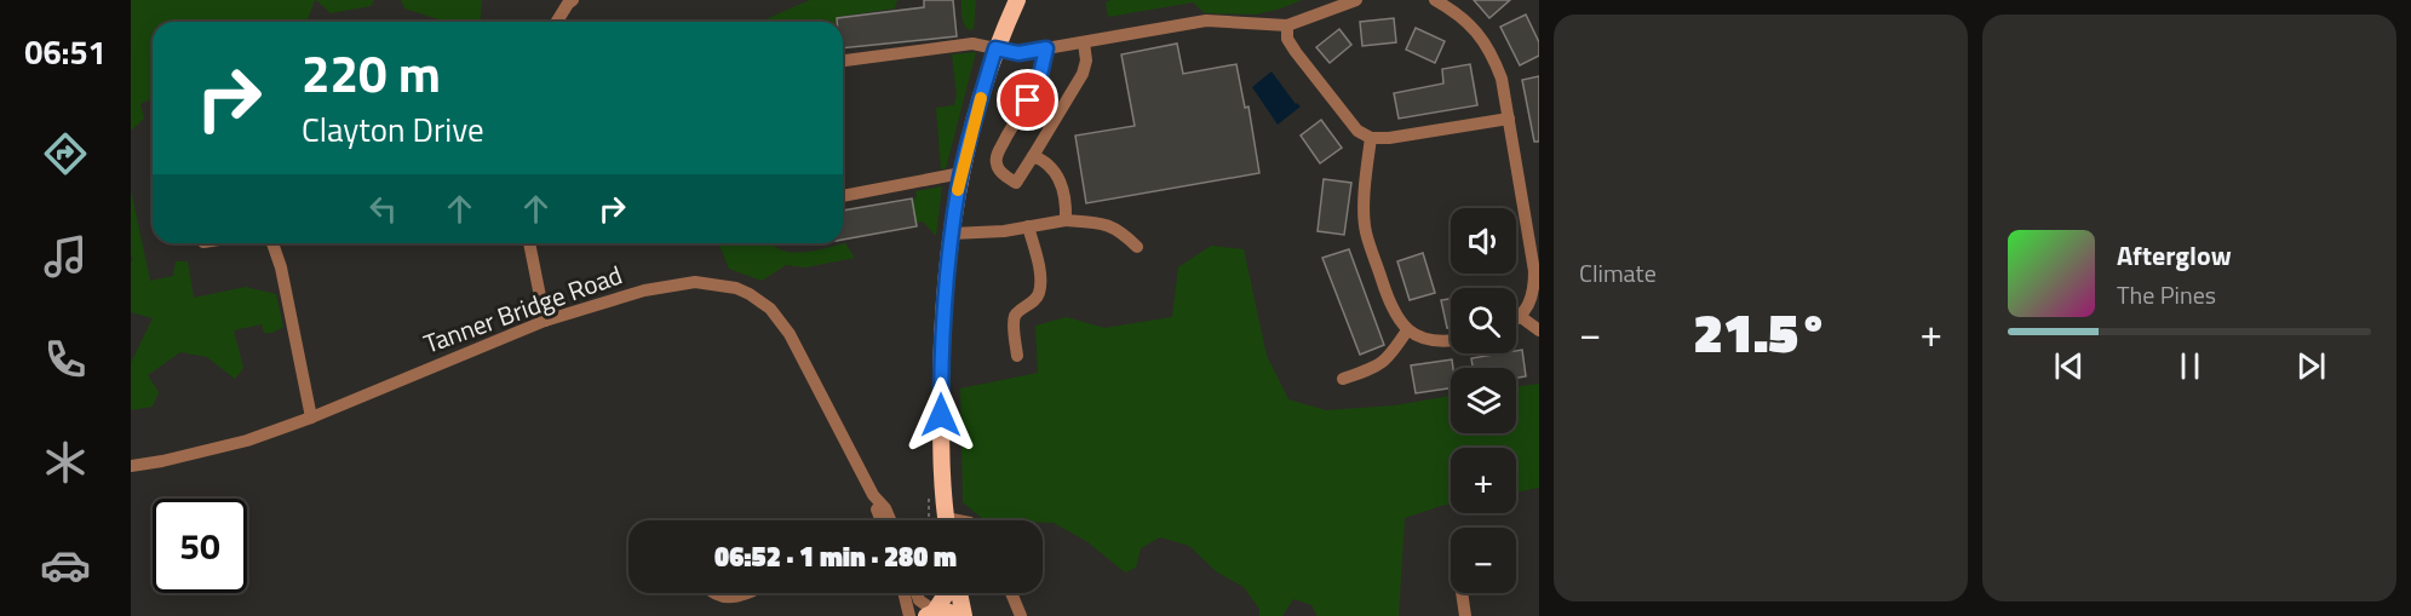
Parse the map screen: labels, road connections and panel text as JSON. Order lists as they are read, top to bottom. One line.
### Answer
{"streets":{"street":["Tanner Bridge Road"]},"page":{"tabs":"06:51","tile":"Climate","turn":["220 m","Clayton Drive"],"map_buttons":["+","−"],"song":["Afterglow","The Pines"],"heat":["−","21.5°","+"],"limit":"50","trip":"06:52 · 1 min · 280 m"}}
